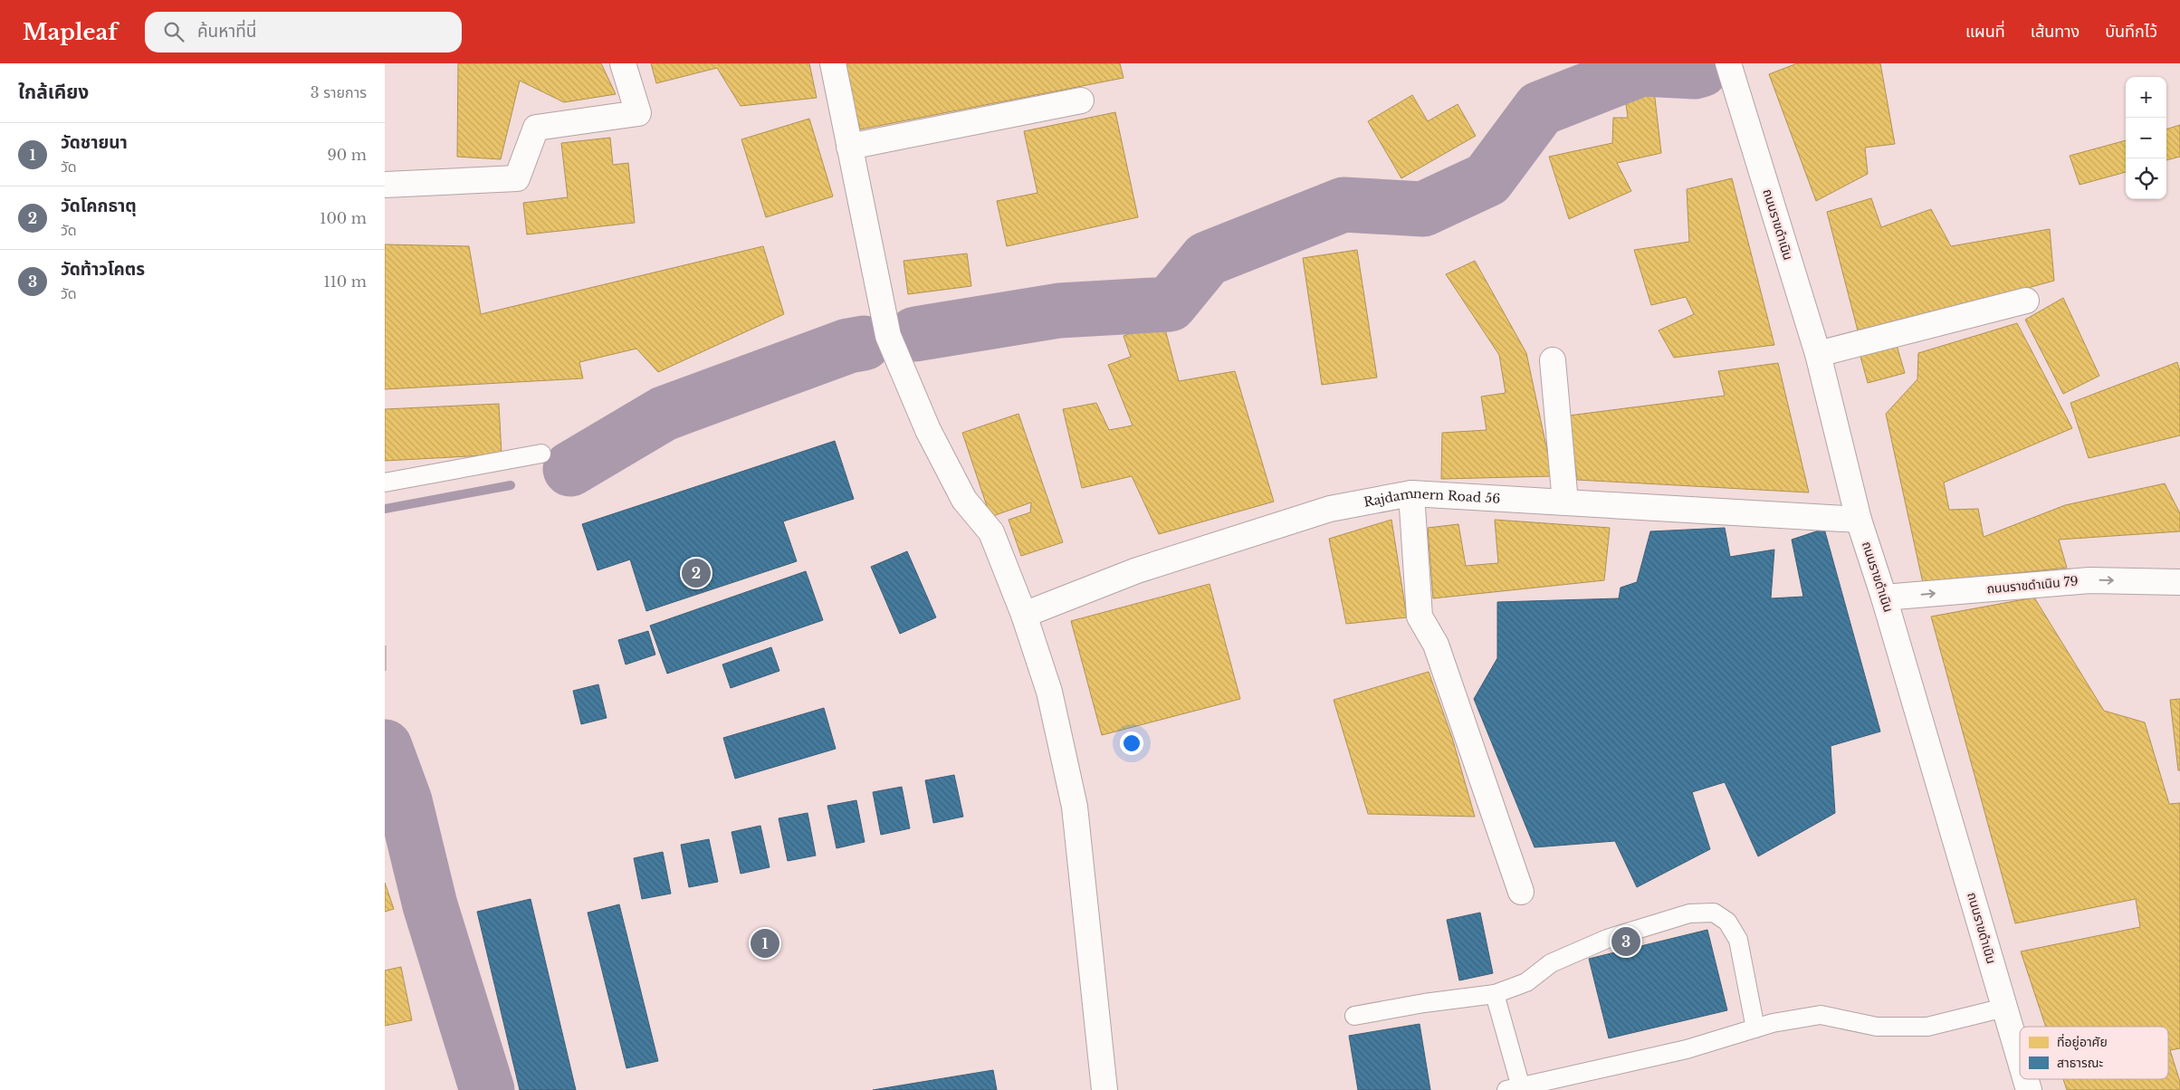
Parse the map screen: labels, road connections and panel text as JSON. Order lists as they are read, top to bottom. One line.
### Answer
{"streets":{"street":["ถนนราขดำเนิน","Rajdamnern Road 56","ถนนราขดำเนิน 79"]},"crossings":[["ถนนราขดำเนิน","Rajdamnern Road 56"],["ถนนราขดำเนิน","ถนนราขดำเนิน 79"]],"one_way":["ถนนราขดำเนิน 79"],"legend":["ที่อยู่อาศัย","สาธารณะ"],"page":{"header":"Mapleaf","search":"ค้นหาที่นี่","nav":["แผนที่","เส้นทาง","บันทึกไว้"],"heading":["ใกล้เคียง","3 รายการ"],"map_buttons":["+","−"],"list":[{"mark":"1","name":"วัดชายนา","note":"วัด","value":"90 m"},{"mark":"2","name":"วัดโคกธาตุ","note":"วัด","value":"100 m"},{"mark":"3","name":"วัดท้าวโคตร","note":"วัด","value":"110 m"}],"pins":["2","3","1"]}}
